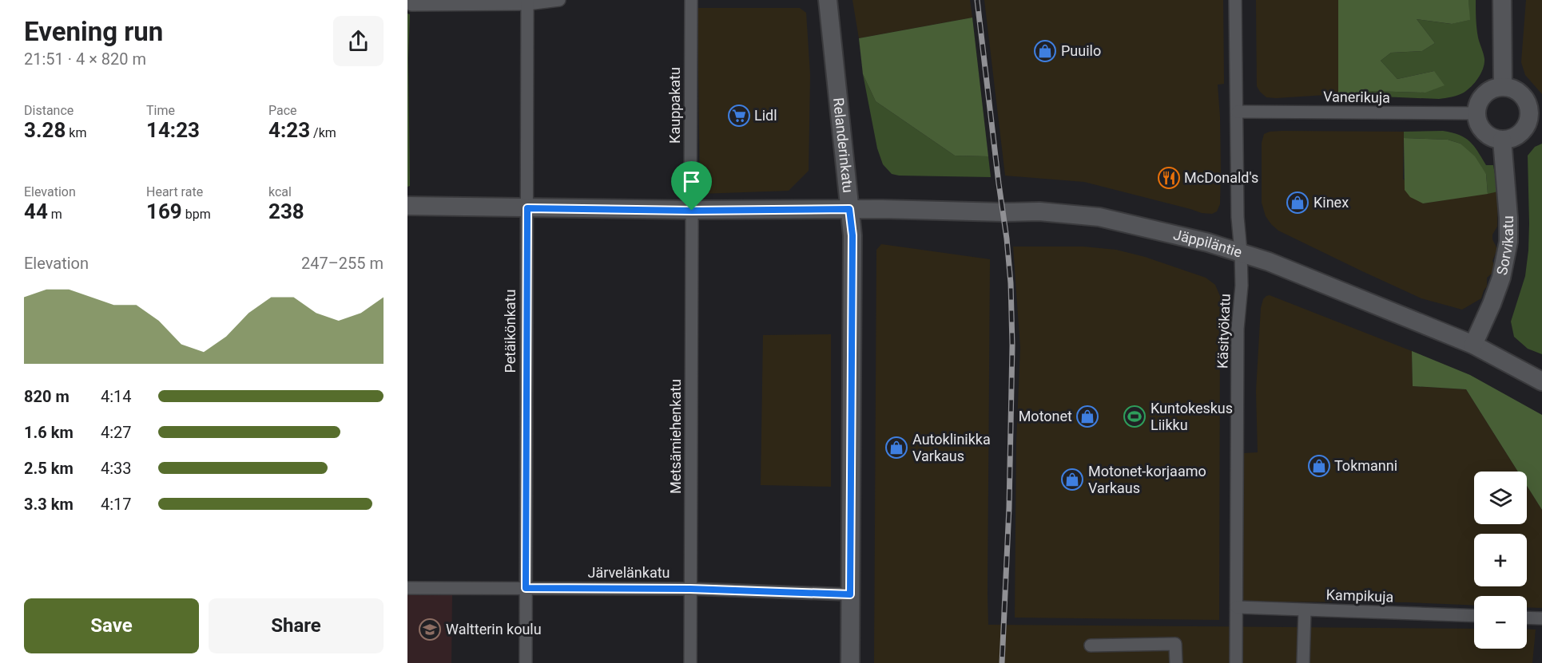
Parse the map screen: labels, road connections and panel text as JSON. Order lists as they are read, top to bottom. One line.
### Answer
{"streets":{"main road":["Relanderinkatu","Jäppiläntie","Sorvikatu"],"street":["Vanerikuja","Kauppakatu","Petäikönkatu","Käsityökatu","Metsämiehenkatu","Järvelänkatu","Kampikuja"]},"crossings":[["Vanerikuja","Sorvikatu"],["Vanerikuja","Käsityökatu"],["Kauppakatu","Jäppiläntie"],["Kauppakatu","Metsämiehenkatu"],["Relanderinkatu","Jäppiläntie"],["Relanderinkatu","Järvelänkatu"],["Jäppiläntie","Sorvikatu"],["Jäppiläntie","Petäikönkatu"],["Jäppiläntie","Käsityökatu"],["Jäppiläntie","Metsämiehenkatu"],["Petäikönkatu","Järvelänkatu"],["Käsityökatu","Kampikuja"],["Metsämiehenkatu","Järvelänkatu"]],"places":{"shop":["Puuilo","Kinex","Motonet","Autoklinikka Varkaus","Tokmanni","Motonet-korjaamo Varkaus"],"supermarket":["Lidl"],"restaurant":["McDonald's"],"sports":["Kuntokeskus Liikku"],"school or university":["Waltterin koulu"]},"page":{"heading":["Evening run","21:51 · 4 × 820 m"],"stats":[["Distance","3.28 km"],["Time","14:23"],["Pace","4:23 /km"],["Elevation","44 m"],["Heart rate","169 bpm"],["kcal","238"]],"chart":["Elevation","247–255 m"],"list":[{"name":"820 m","note":"4:14"},{"name":"1.6 km","note":"4:27"},{"name":"2.5 km","note":"4:33"},{"name":"3.3 km","note":"4:17"}],"map_buttons":["+","−"],"buttons":["Save","Share"]}}
